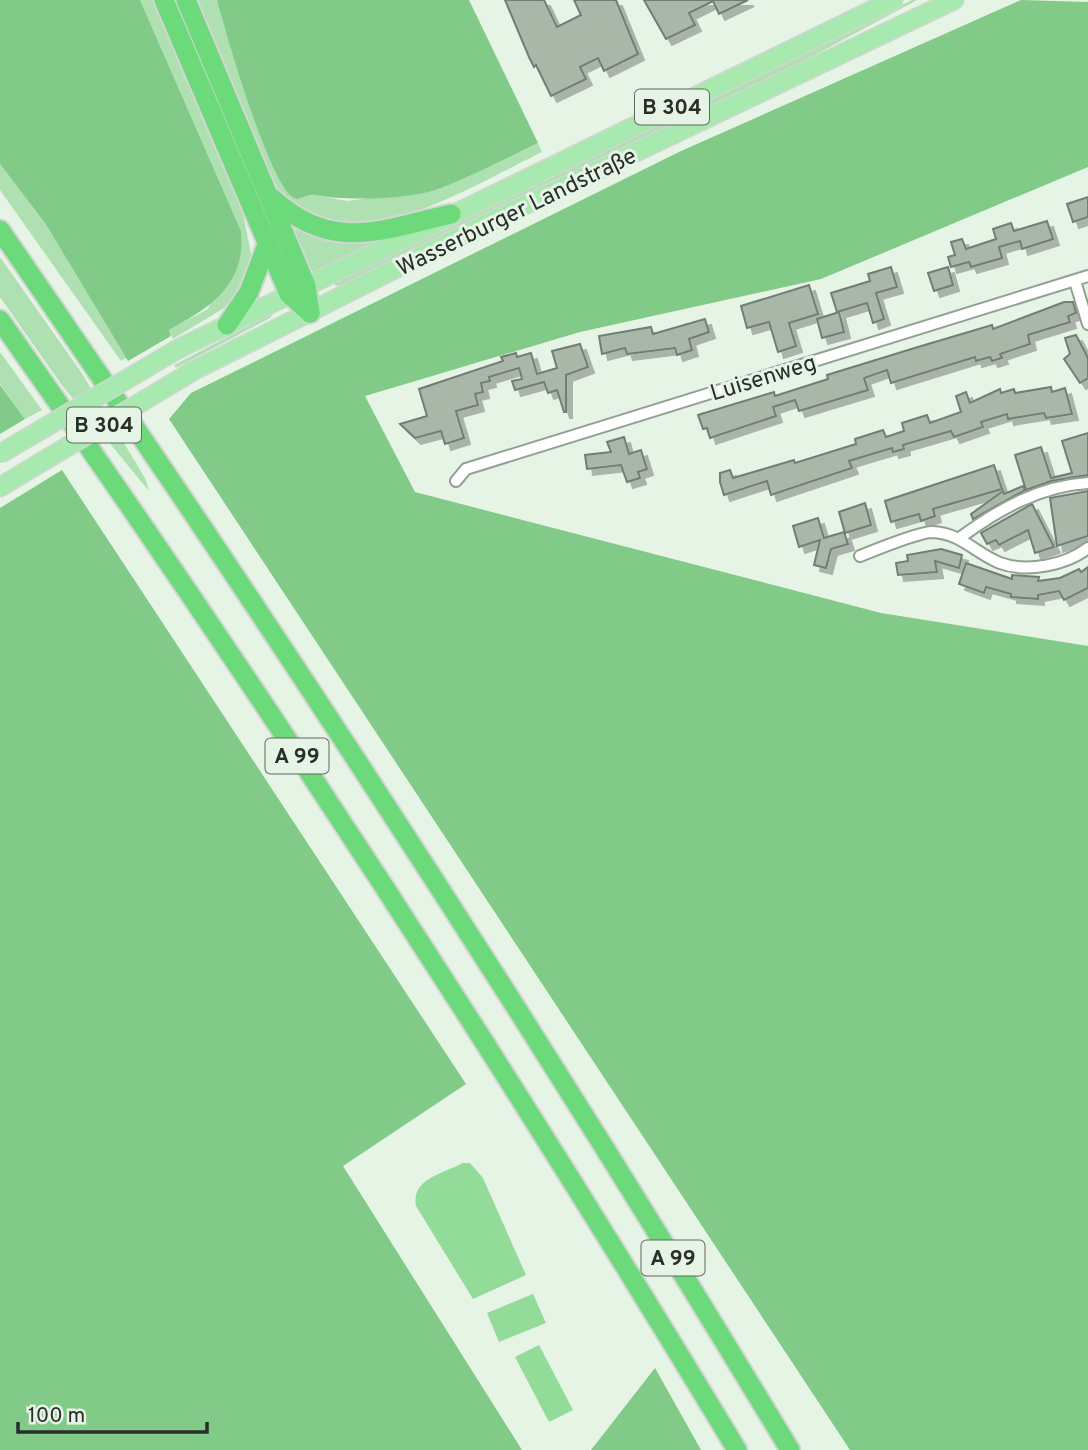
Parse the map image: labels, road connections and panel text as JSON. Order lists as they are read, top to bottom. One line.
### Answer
{"streets":{"highway":["A 99"],"main road":["B 304","Wasserburger Landstraße"],"street":["Luisenweg"]},"scale_bar":"100 m"}
